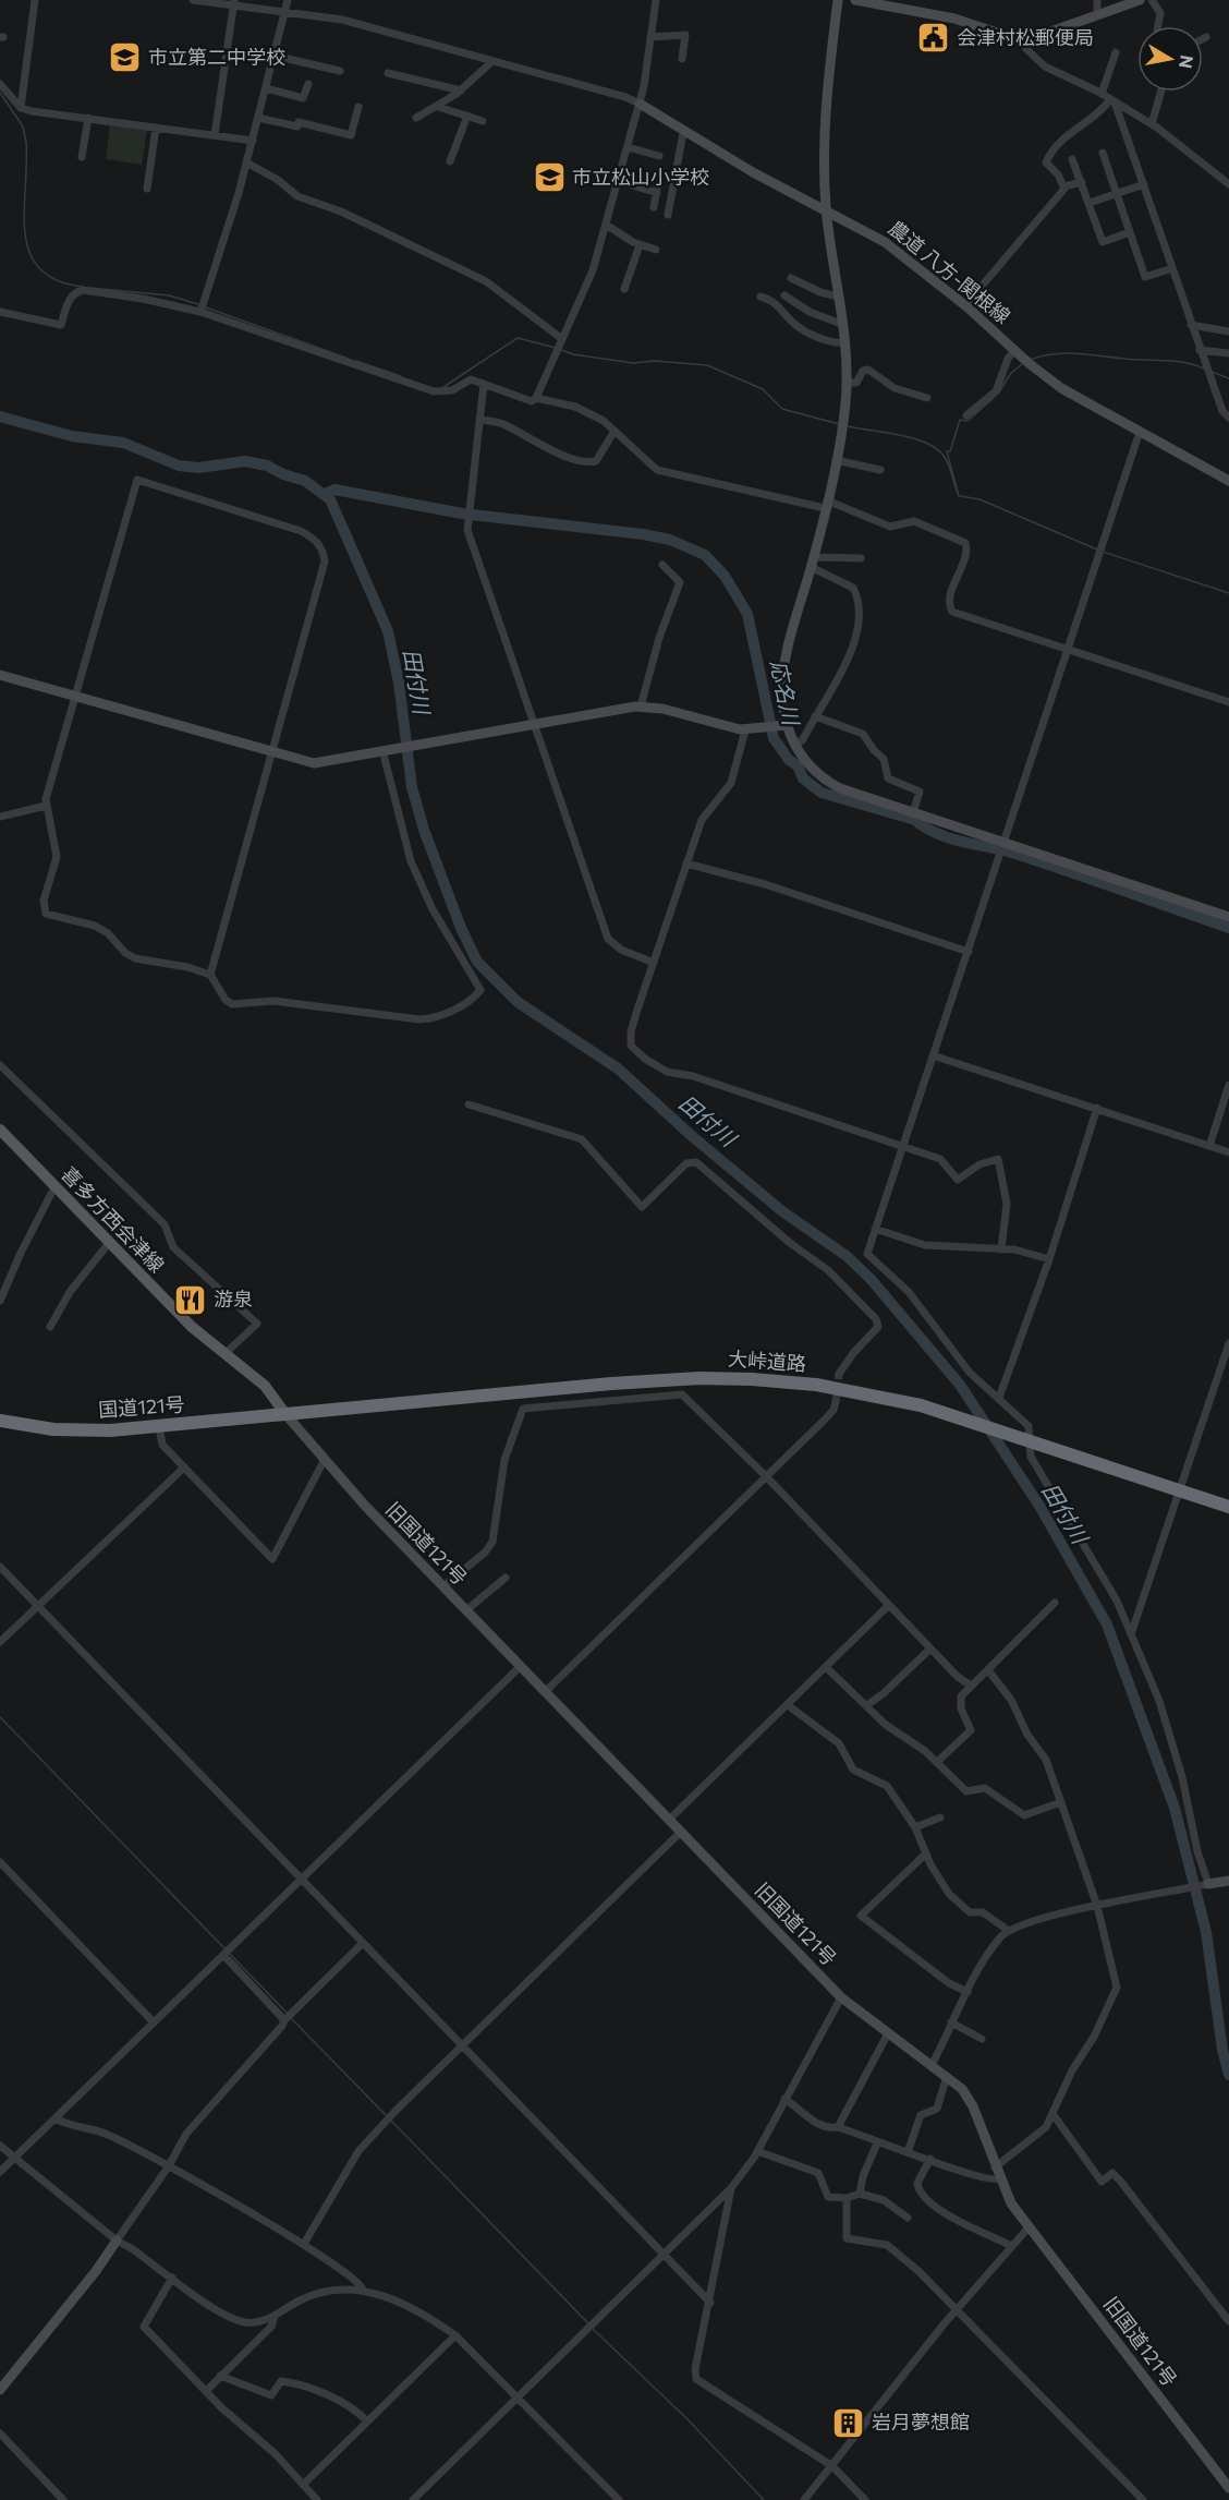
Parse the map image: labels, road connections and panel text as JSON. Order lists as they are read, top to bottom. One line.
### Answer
{"streets":{"highway":["大峠道路","国道121号"],"main road":["喜多方西会津線"],"street":["農道 八方-関根線","旧国道121号"]},"crossings":[["喜多方西会津線","大峠道路"],["喜多方西会津線","国道121号"],["喜多方西会津線","旧国道121号"],["大峠道路","国道121号"],["大峠道路","旧国道121号"],["国道121号","旧国道121号"]],"water":["田付川","応名川"],"places":{"public building":["会津村松郵便局"],"school or university":["市立第二中学校","市立松山小学校"],"restaurant":["游泉"],"building":["岩月夢想館"]},"north":"right"}
